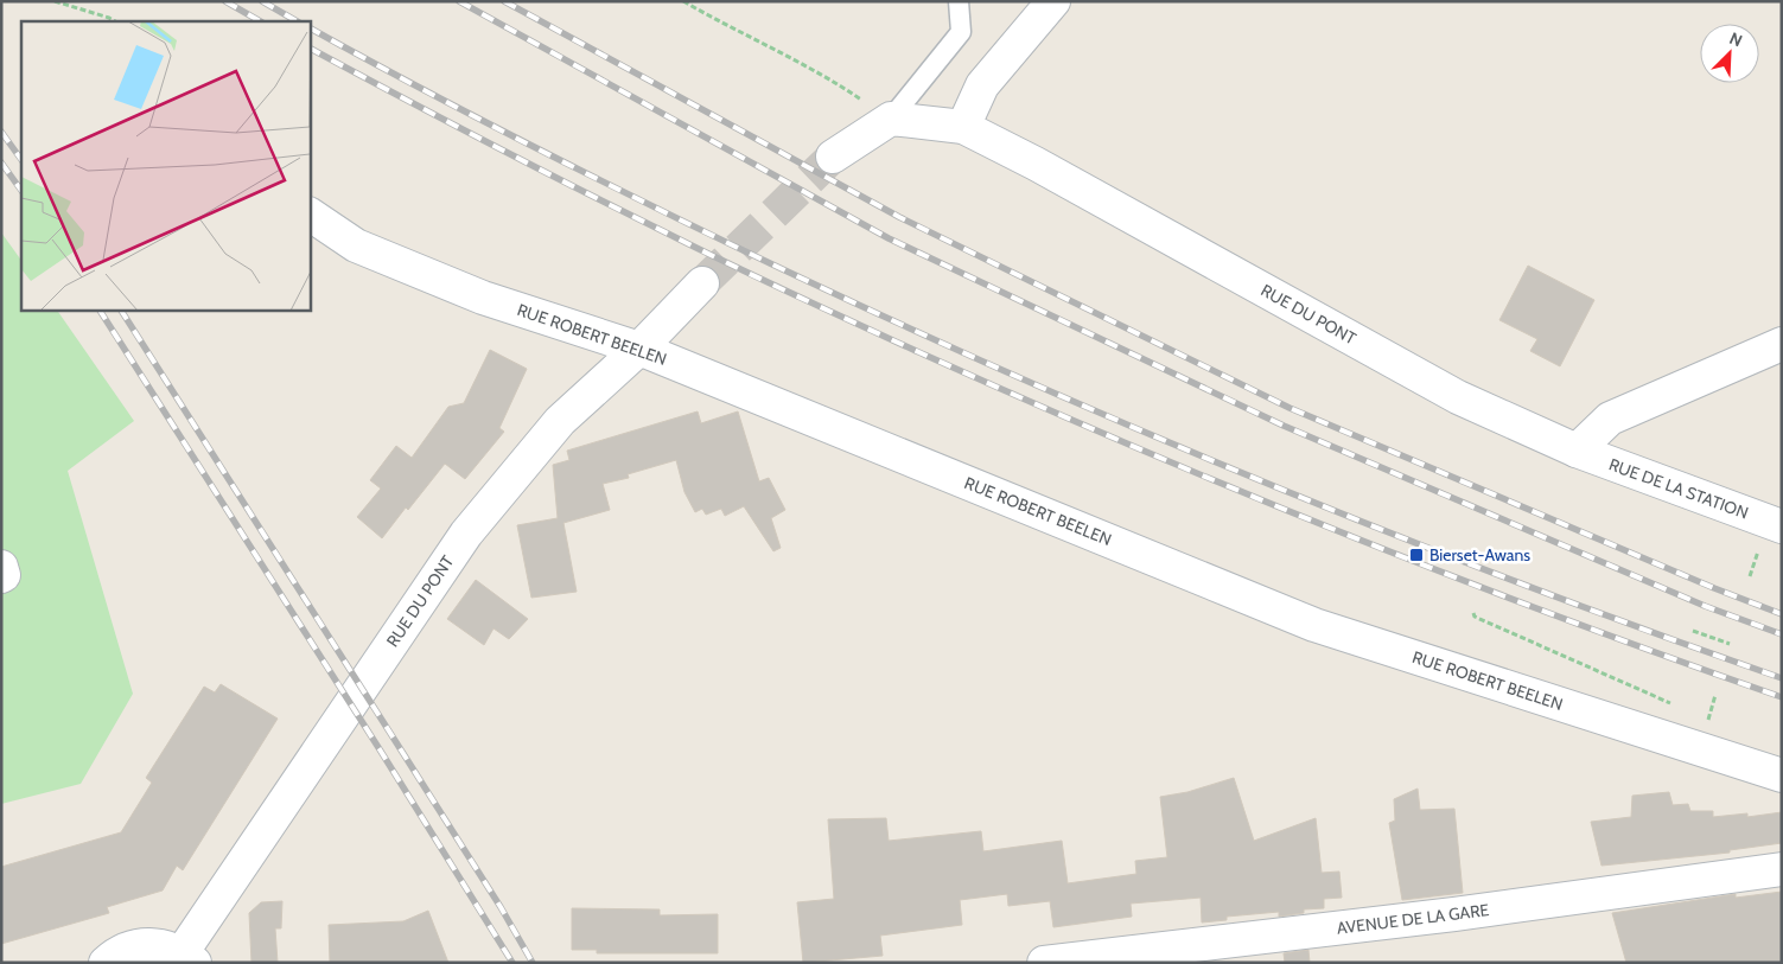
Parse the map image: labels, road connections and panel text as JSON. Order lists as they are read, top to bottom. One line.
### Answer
{"streets":{"street":["RUE DU PONT","RUE ROBERT BEELEN","RUE DE LA STATION","AVENUE DE LA GARE"]},"crossings":[["RUE DU PONT","RUE ROBERT BEELEN"],["RUE DU PONT","RUE DE LA STATION"]],"places":{"transit":["Bierset-Awans"]},"north":"top right"}
